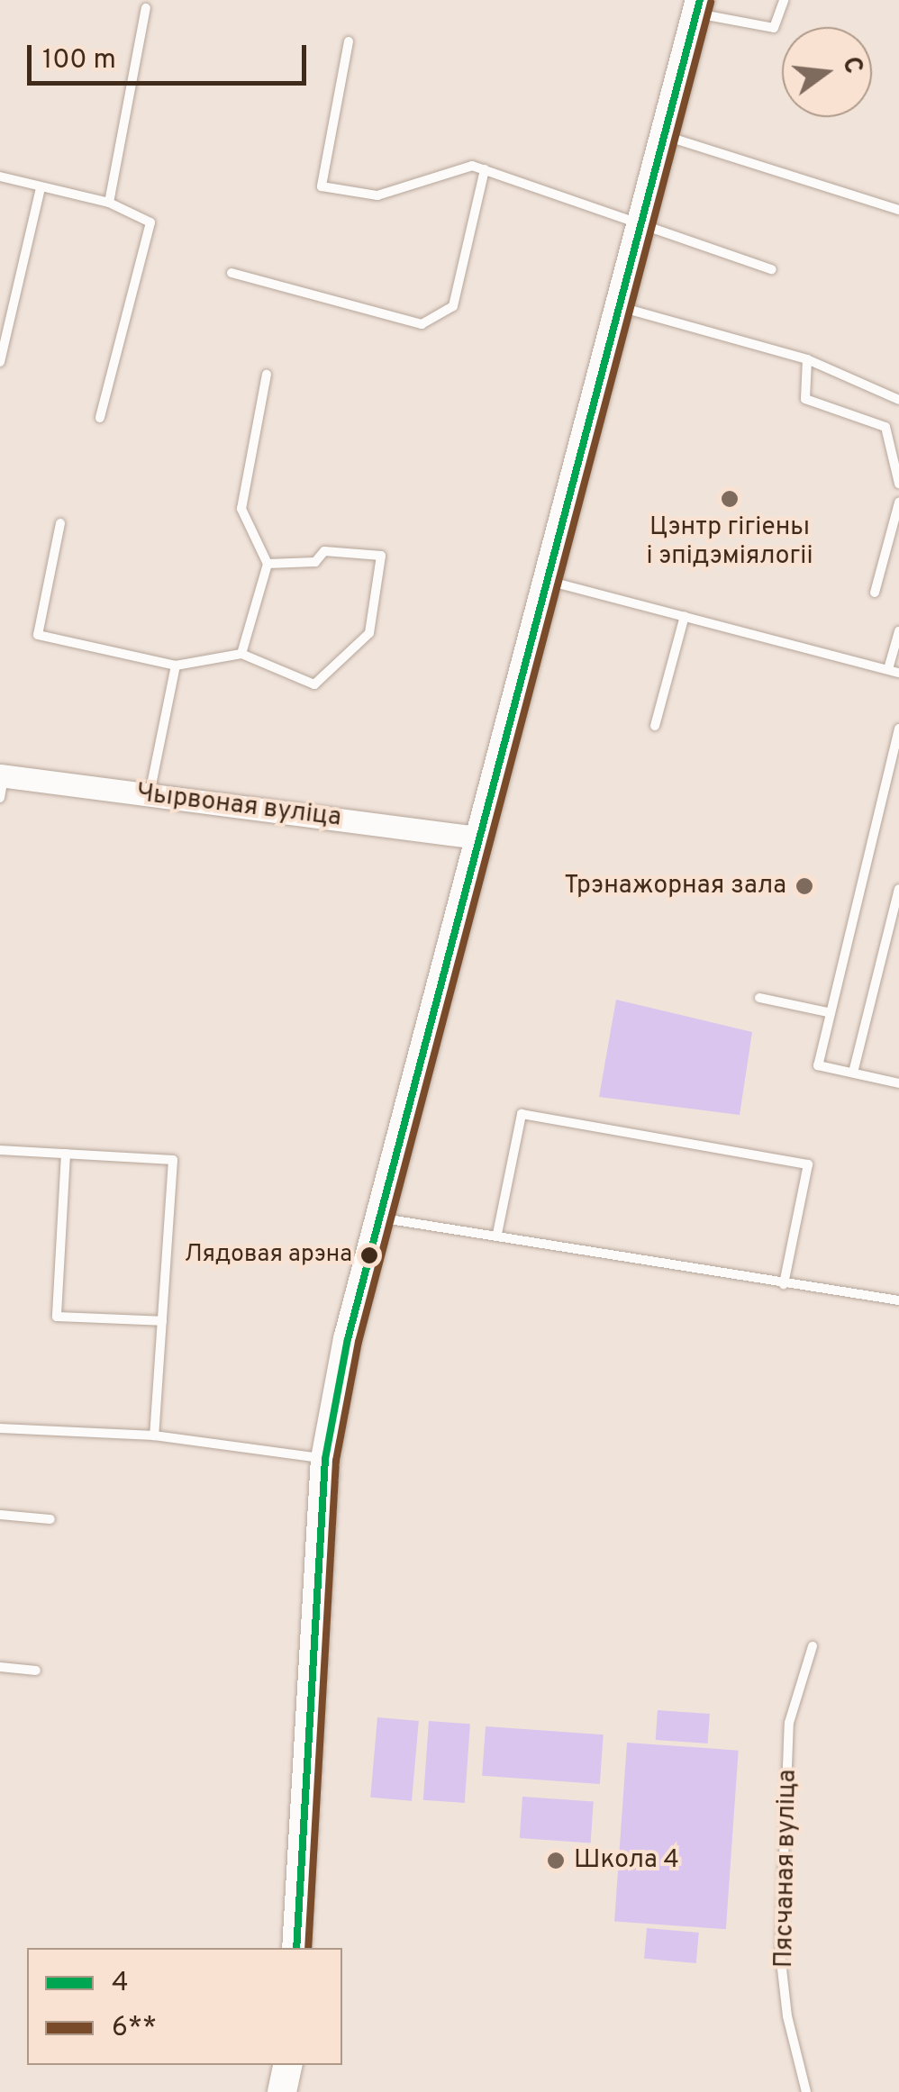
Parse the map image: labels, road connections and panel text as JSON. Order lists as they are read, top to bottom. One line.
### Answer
{"streets":{"street":["Чырвоная вуліца"],"lane":["Пясчаная вуліца"]},"places":["Цэнтр гігіены і эпідэміялогіі","Трэнажорная зала","Лядовая арэна","Школа 4"],"lines":["transit line 4","transit line 6**"],"legend":["4","6**"],"scale_bar":"100 m","north":"right"}
